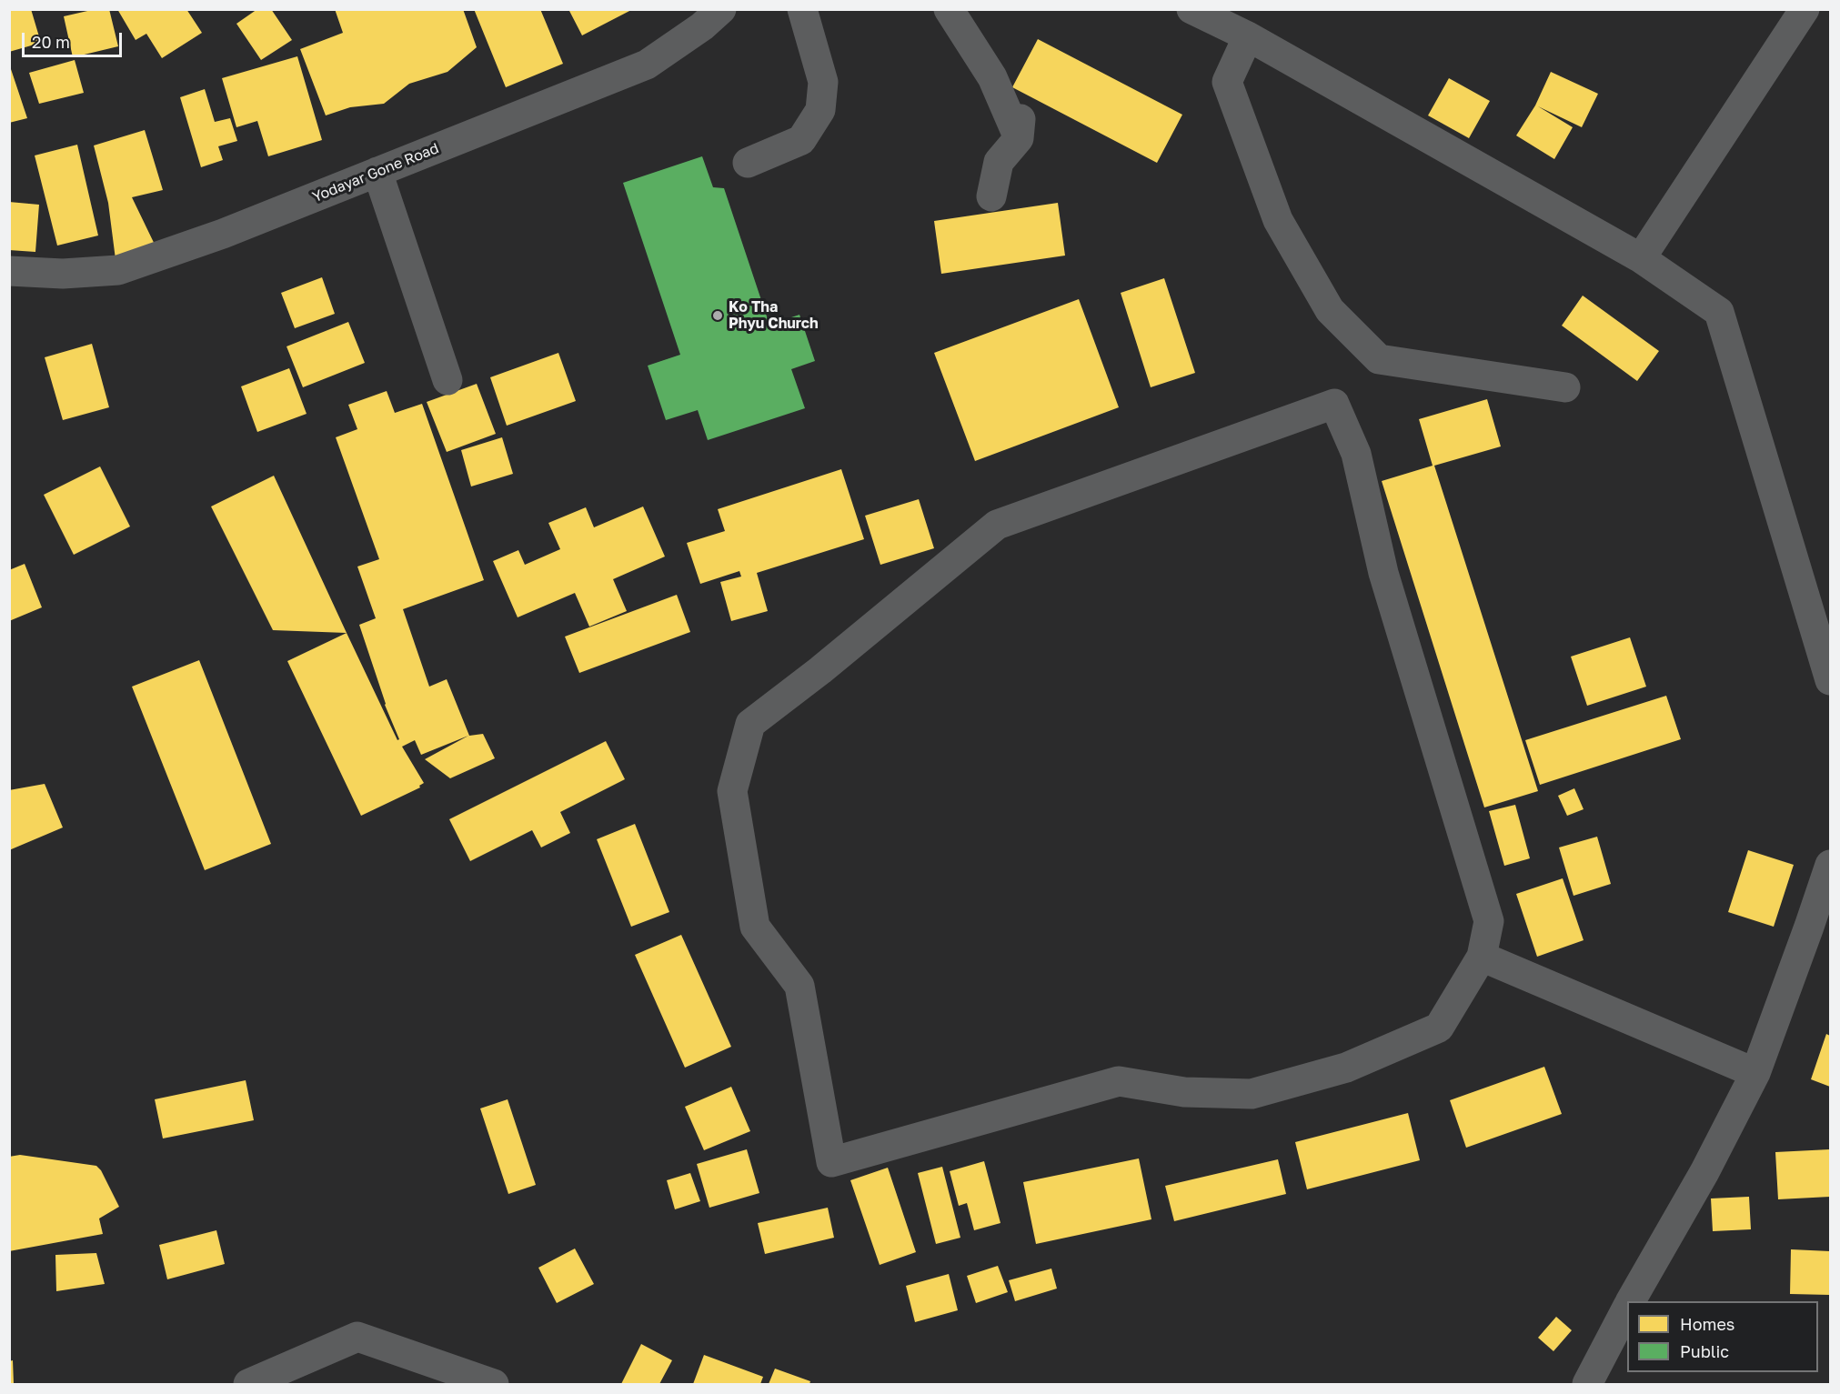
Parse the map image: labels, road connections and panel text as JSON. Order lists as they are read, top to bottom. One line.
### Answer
{"streets":{"street":["Yodayar Gone Road"]},"places":["Ko Tha Phyu Church"],"legend":["Homes","Public"],"scale_bar":"20 m"}
